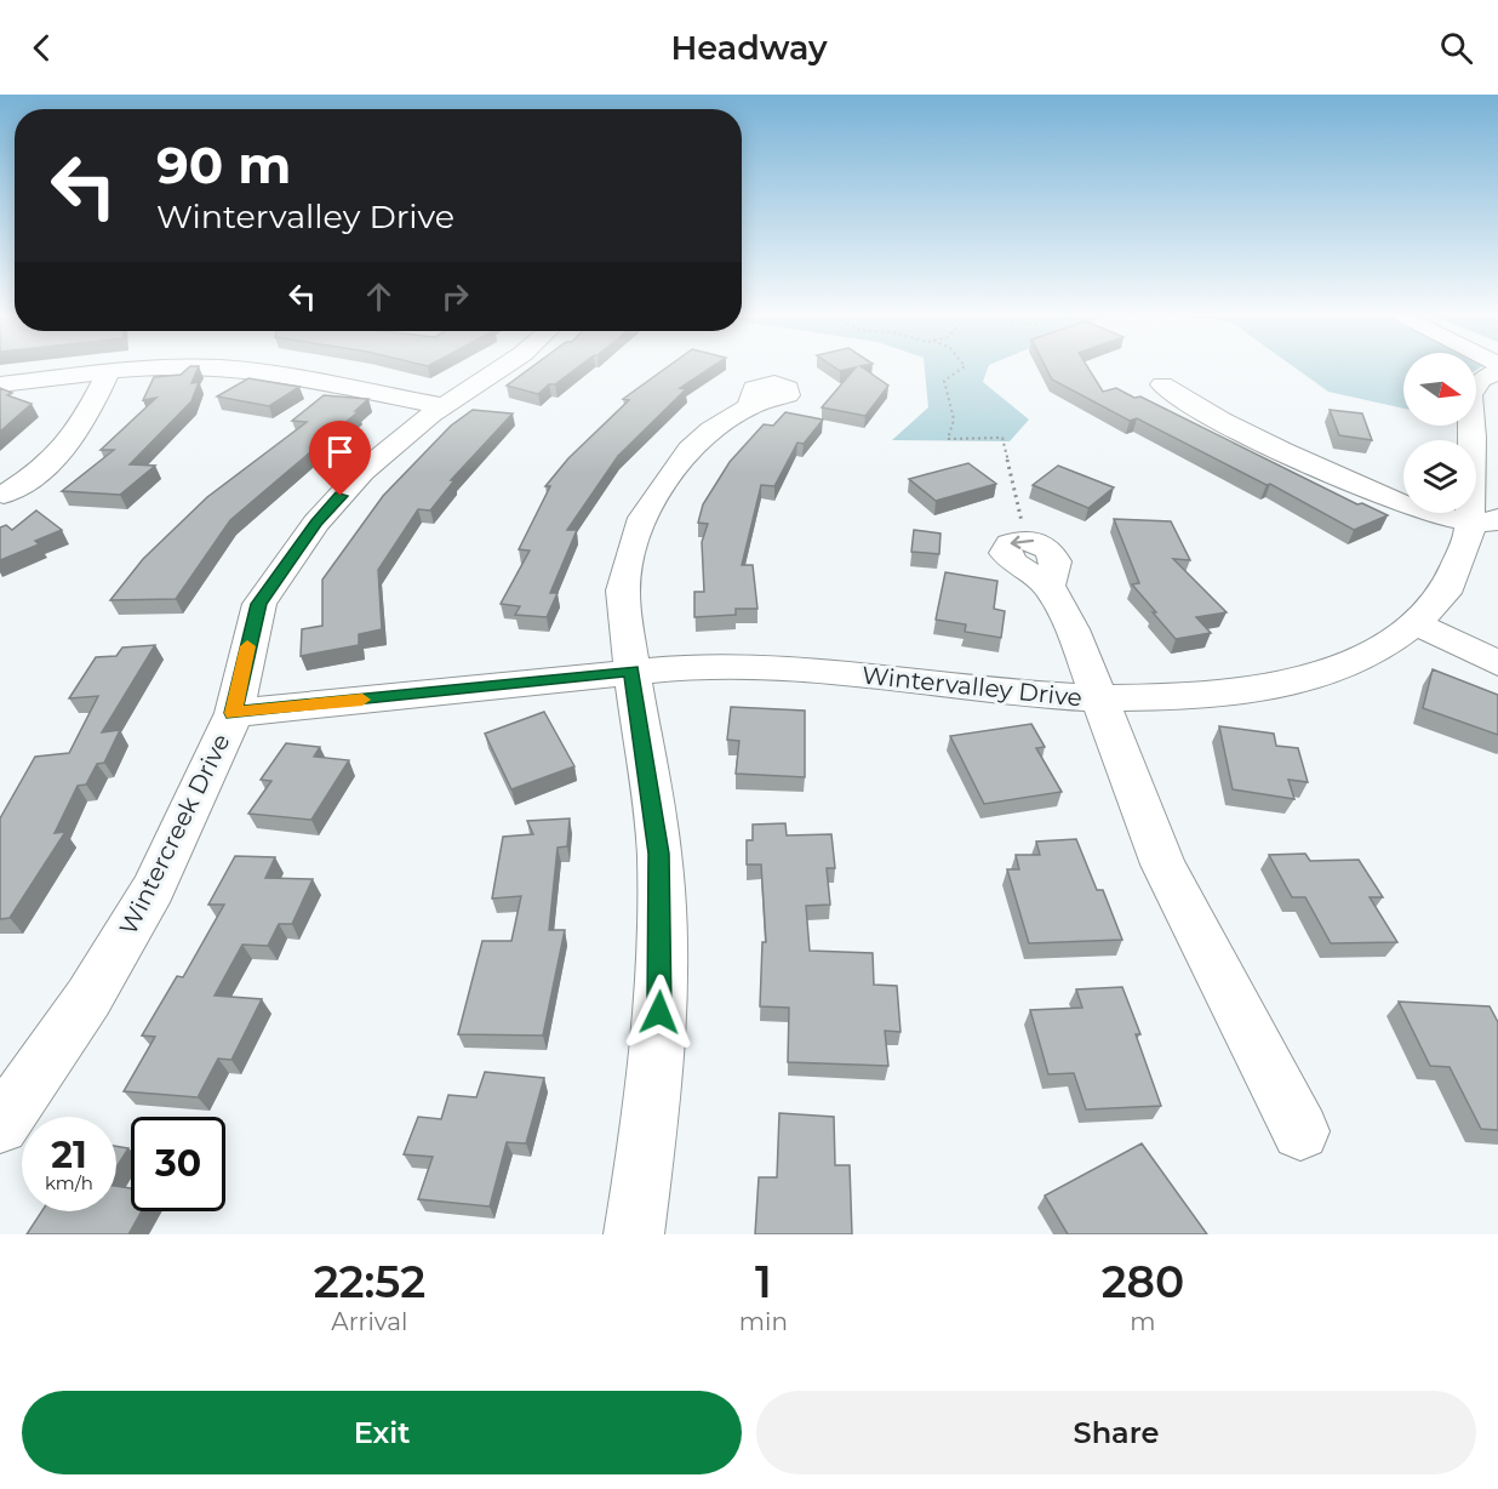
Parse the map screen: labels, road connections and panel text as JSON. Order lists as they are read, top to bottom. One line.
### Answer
{"streets":{"street":["Wintervalley Drive","Wintercreek Drive"]},"crossings":[["Wintervalley Drive","Wintercreek Drive"]],"north":"right","page":{"header":"Headway","turn":["90 m","Wintervalley Drive"],"speed":"21 km/h","limit":"30","eta":["22:52","Arrival","1","min","280","m"],"buttons":["Exit","Share"]}}
